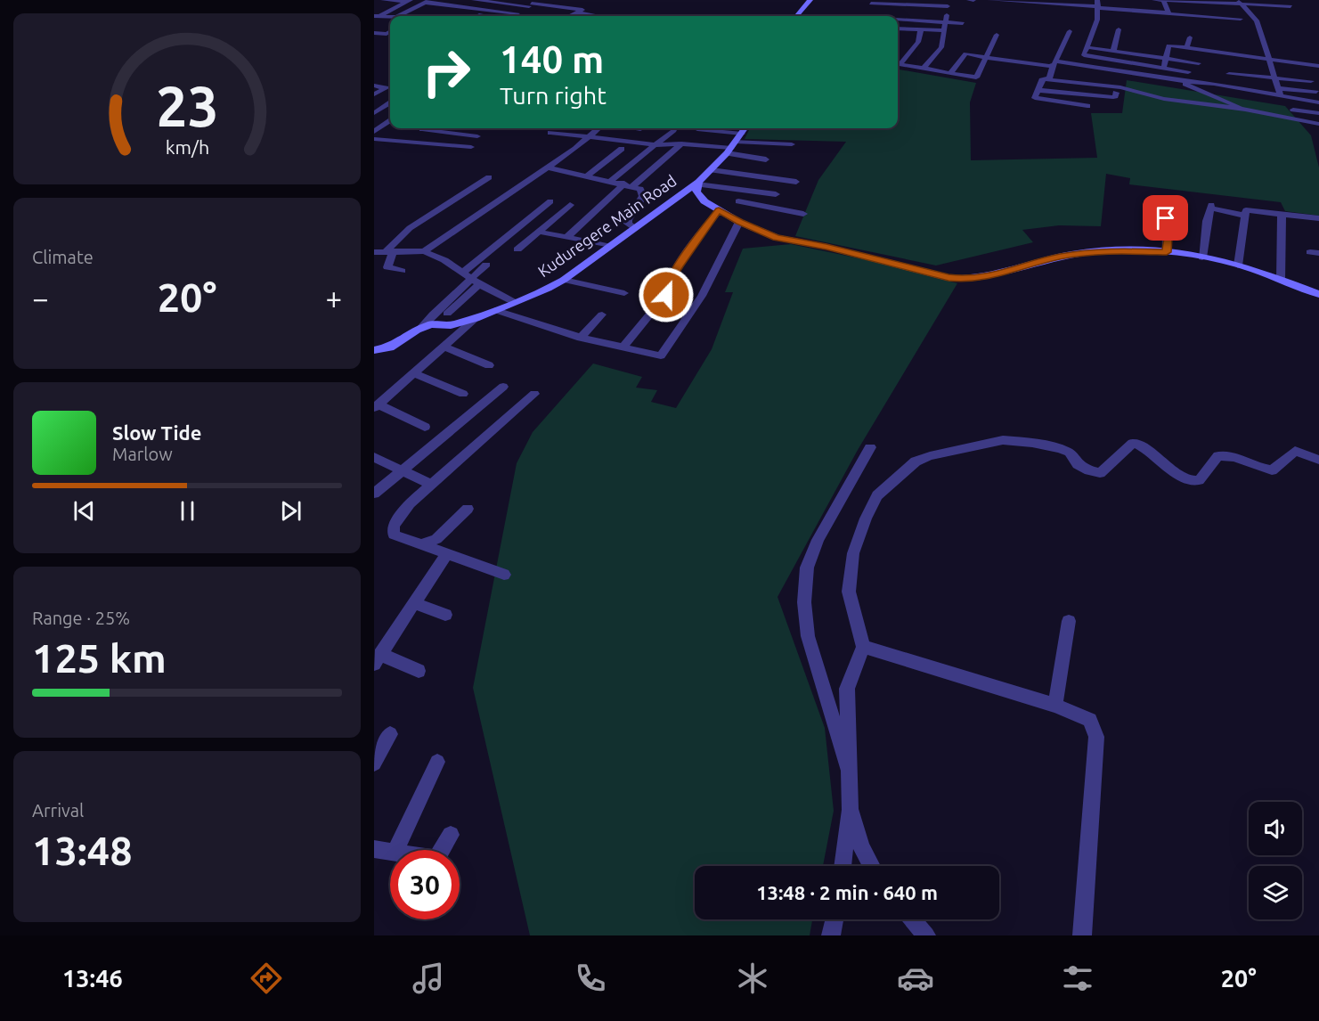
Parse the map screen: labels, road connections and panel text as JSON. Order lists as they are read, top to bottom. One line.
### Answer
{"streets":{"street":["Kuduregere Main Road"]},"page":{"turn":["140 m","Turn right"],"tile":["Climate",["Range · 25%","125 km"],["Arrival","13:48"]],"heat":["−","20°","+"],"song":["Slow Tide","Marlow"],"limit":"30","trip":"13:48 · 2 min · 640 m","tabs":["13:46","20°"],"gauge":["23","km/h"]}}
